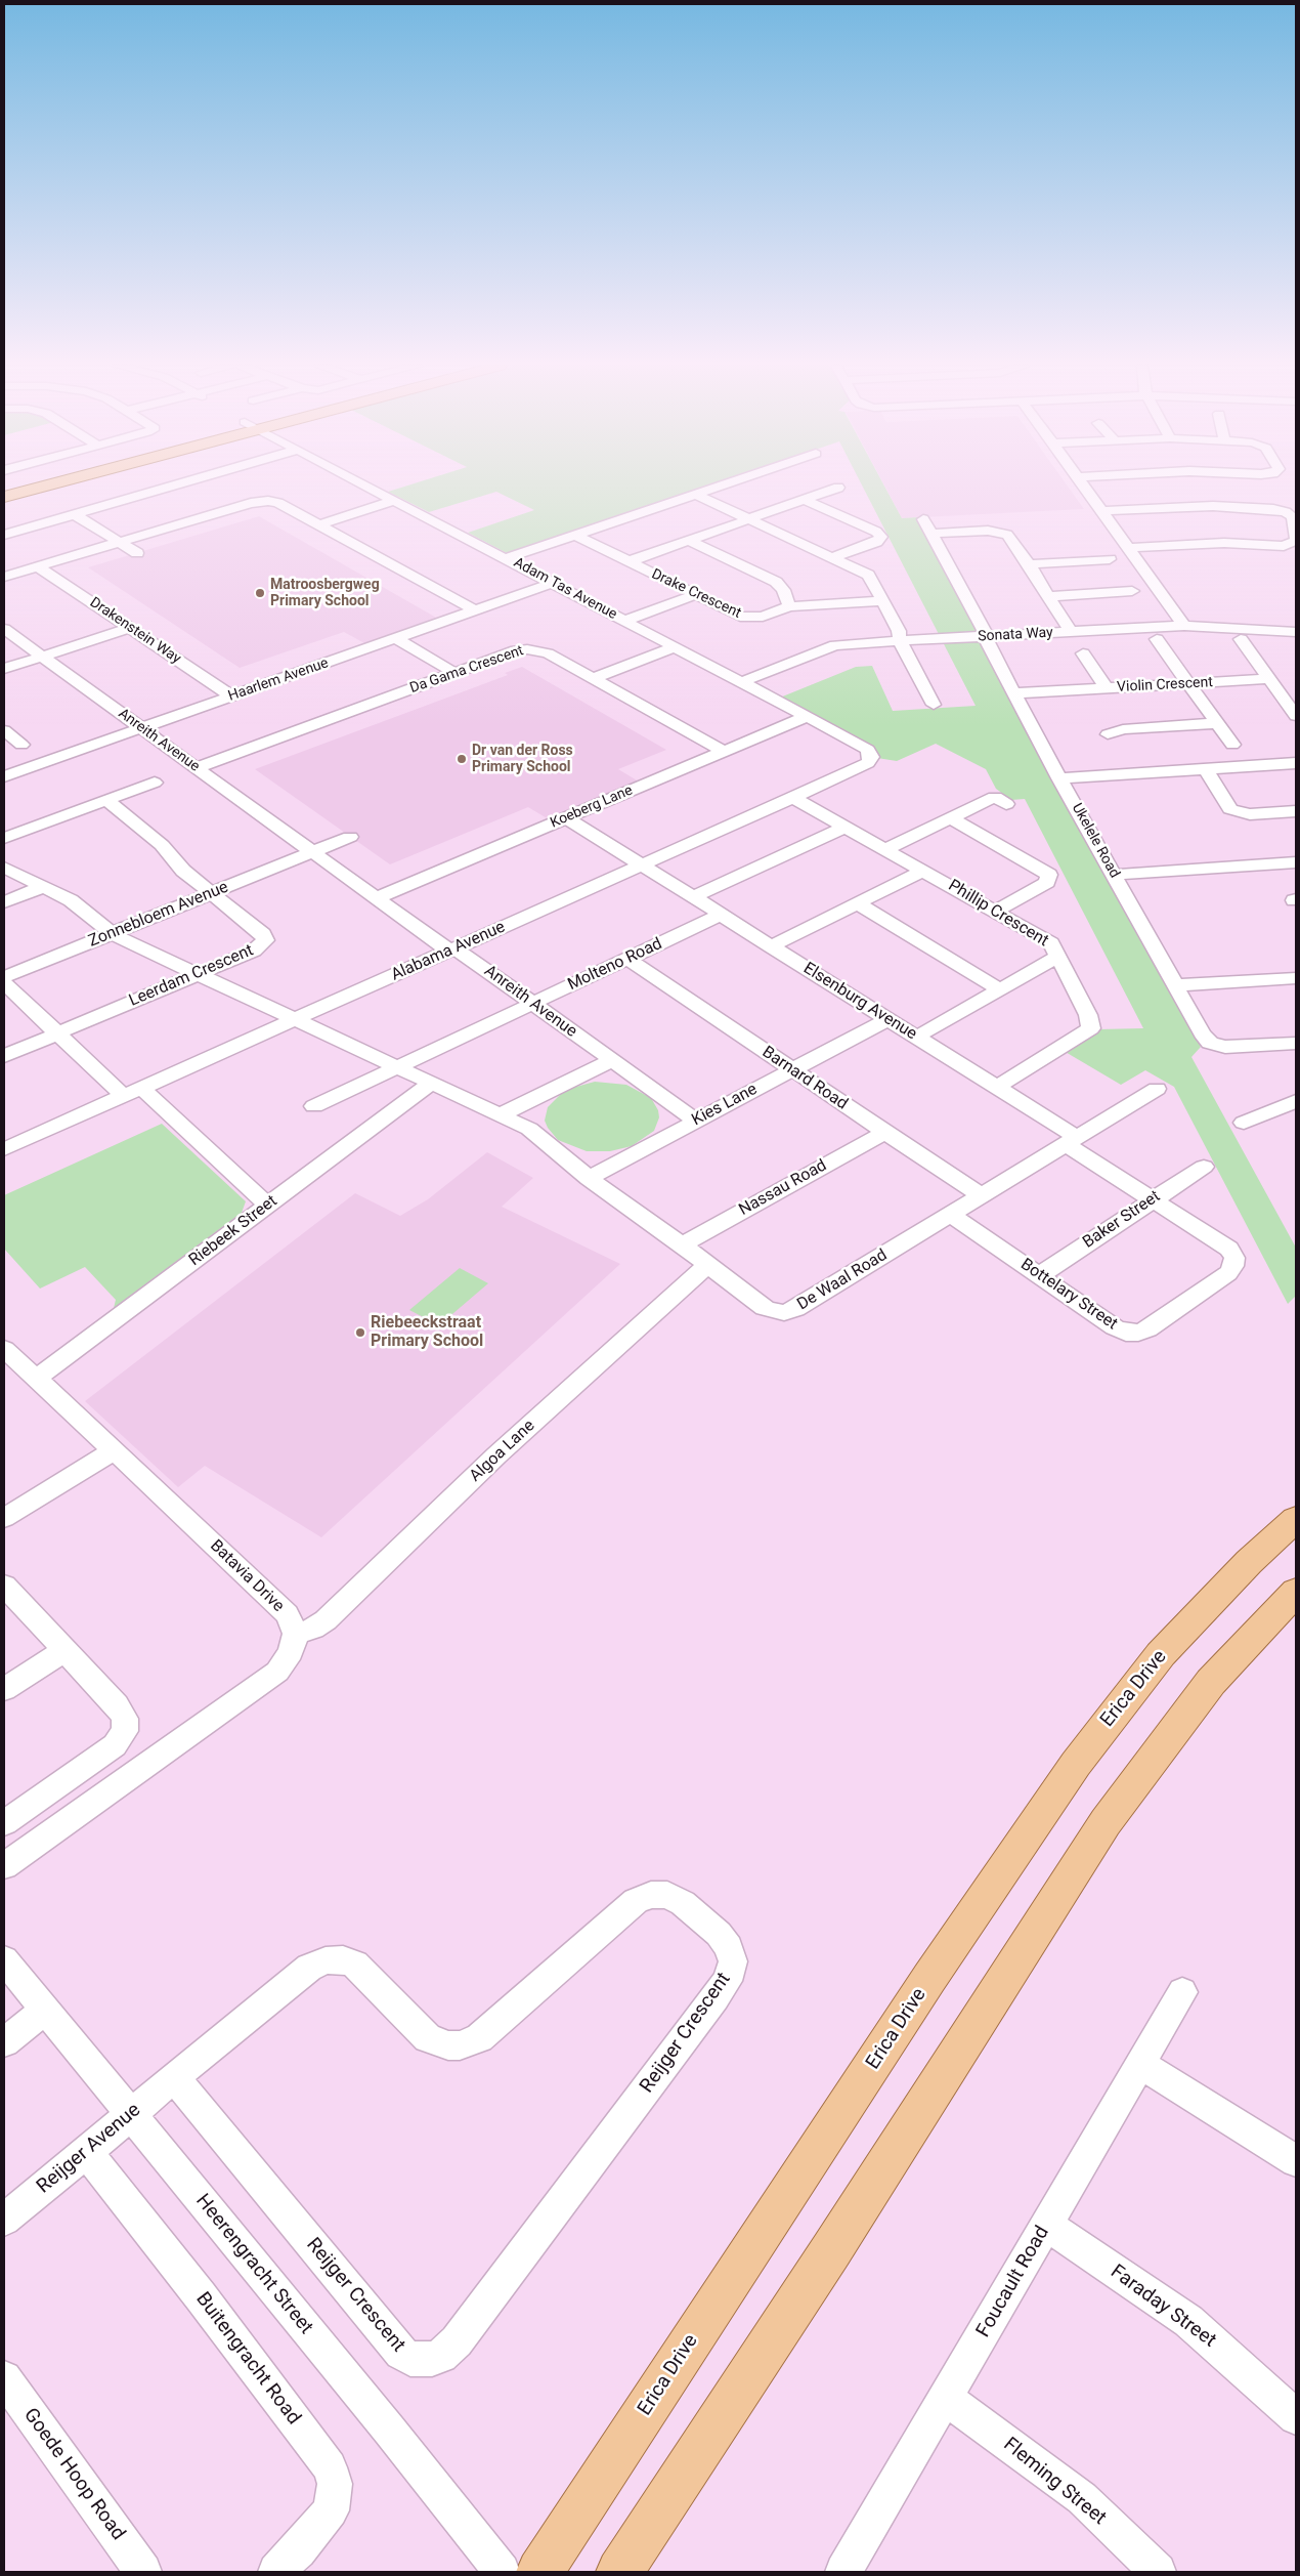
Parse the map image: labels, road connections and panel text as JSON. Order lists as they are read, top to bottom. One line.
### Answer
{"streets":{"main road":["Erica Drive"],"street":["Adam Tas Avenue","Drake Crescent","Drakenstein Way","Sonata Way","Da Gama Crescent","Haarlem Avenue","Violin Crescent","Anreith Avenue","Koeberg Lane","Ukelele Road","Phillip Crescent","Zonnebloem Avenue","Alabama Avenue","Molteno Road","Leerdam Crescent","Elsenburg Avenue","Barnard Road","Kies Lane","Nassau Road","Baker Street","Riebeek Street","De Waal Road","Bottelary Street","Algoa Lane","Batavia Drive","Reijger Crescent","Reijger Avenue","Heerengracht Street","Foucault Road","Faraday Street","Buitengracht Road","Goede Hoop Road","Fleming Street"]},"crossings":[["Adam Tas Avenue","Sonata Way"],["Adam Tas Avenue","Haarlem Avenue"],["Adam Tas Avenue","Koeberg Lane"],["Adam Tas Avenue","Alabama Avenue"],["Drakenstein Way","Haarlem Avenue"],["Sonata Way","Ukelele Road"],["Da Gama Crescent","Anreith Avenue"],["Da Gama Crescent","Koeberg Lane"],["Haarlem Avenue","Anreith Avenue"],["Violin Crescent","Ukelele Road"],["Anreith Avenue","Koeberg Lane"],["Anreith Avenue","Zonnebloem Avenue"],["Anreith Avenue","Alabama Avenue"],["Anreith Avenue","Molteno Road"],["Anreith Avenue","Kies Lane"],["Koeberg Lane","Elsenburg Avenue"],["Phillip Crescent","Alabama Avenue"],["Phillip Crescent","Elsenburg Avenue"],["Zonnebloem Avenue","Leerdam Crescent"],["Zonnebloem Avenue","De Waal Road"],["Alabama Avenue","Elsenburg Avenue"],["Alabama Avenue","De Waal Road"],["Molteno Road","Elsenburg Avenue"],["Molteno Road","Barnard Road"],["Molteno Road","De Waal Road"],["Leerdam Crescent","De Waal Road"],["Elsenburg Avenue","Kies Lane"],["Elsenburg Avenue","Baker Street"],["Elsenburg Avenue","De Waal Road"],["Elsenburg Avenue","Bottelary Street"],["Barnard Road","Kies Lane"],["Barnard Road","Nassau Road"],["Barnard Road","De Waal Road"],["Kies Lane","De Waal Road"],["Nassau Road","De Waal Road"],["Baker Street","Bottelary Street"],["Riebeek Street","De Waal Road"],["Riebeek Street","Batavia Drive"],["De Waal Road","Bottelary Street"],["De Waal Road","Algoa Lane"],["Algoa Lane","Batavia Drive"],["Reijger Crescent","Reijger Avenue"],["Reijger Avenue","Heerengracht Street"],["Reijger Avenue","Buitengracht Road"],["Foucault Road","Faraday Street"],["Foucault Road","Fleming Street"]],"places":["Matroosbergweg Primary School","Dr van der Ross Primary School","Riebeeckstraat Primary School"]}
